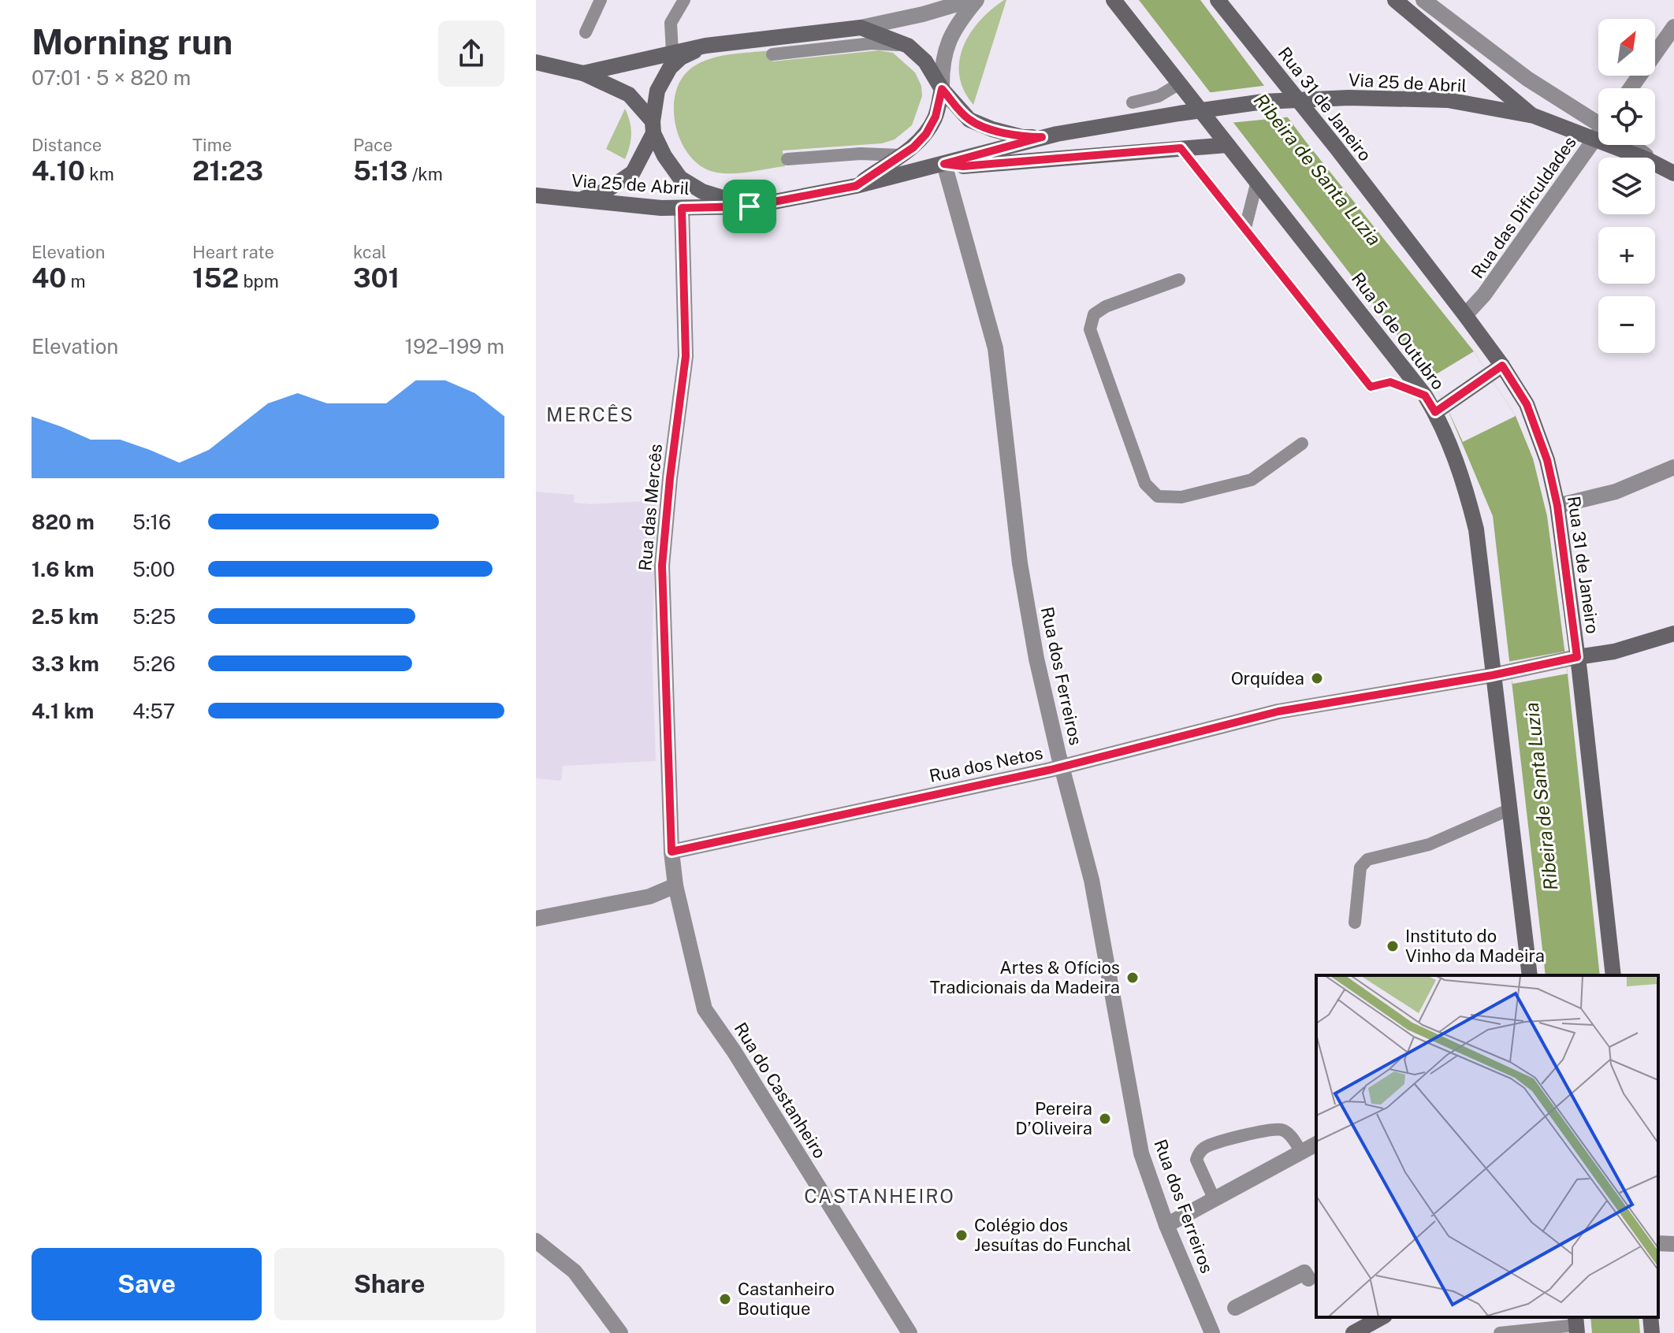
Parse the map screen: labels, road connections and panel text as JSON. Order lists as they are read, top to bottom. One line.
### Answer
{"streets":{"main road":["Via 25 de Abril","Rua 31 de Janeiro","Rua 5 de Outubro"],"street":["Rua das Dificuldades","Rua das Mercês","Rua dos Ferreiros","Rua dos Netos","Rua do Castanheiro"]},"crossings":[["Via 25 de Abril","Rua 5 de Outubro"],["Via 25 de Abril","Rua das Mercês"],["Via 25 de Abril","Rua dos Ferreiros"],["Rua 31 de Janeiro","Rua das Dificuldades"],["Rua 31 de Janeiro","Rua dos Netos"],["Rua 5 de Outubro","Rua dos Netos"],["Rua das Mercês","Rua dos Netos"],["Rua das Mercês","Rua do Castanheiro"],["Rua dos Ferreiros","Rua dos Netos"]],"districts":["MERCÊS","CASTANHEIRO"],"water":["Ribeira de Santa Luzia"],"places":["Orquídea","Instituto do Vinho da Madeira","Artes & Ofícios Tradicionais da Madeira","Pereira D’Oliveira","Colégio dos Jesuítas do Funchal","Castanheiro Boutique"],"north":"top right","page":{"heading":["Morning run","07:01 · 5 × 820 m"],"map_buttons":["+","−"],"stats":[["Distance","4.10 km"],["Time","21:23"],["Pace","5:13 /km"],["Elevation","40 m"],["Heart rate","152 bpm"],["kcal","301"]],"chart":["Elevation","192–199 m"],"list":[{"name":"820 m","note":"5:16"},{"name":"1.6 km","note":"5:00"},{"name":"2.5 km","note":"5:25"},{"name":"3.3 km","note":"5:26"},{"name":"4.1 km","note":"4:57"}],"buttons":["Save","Share"]}}
